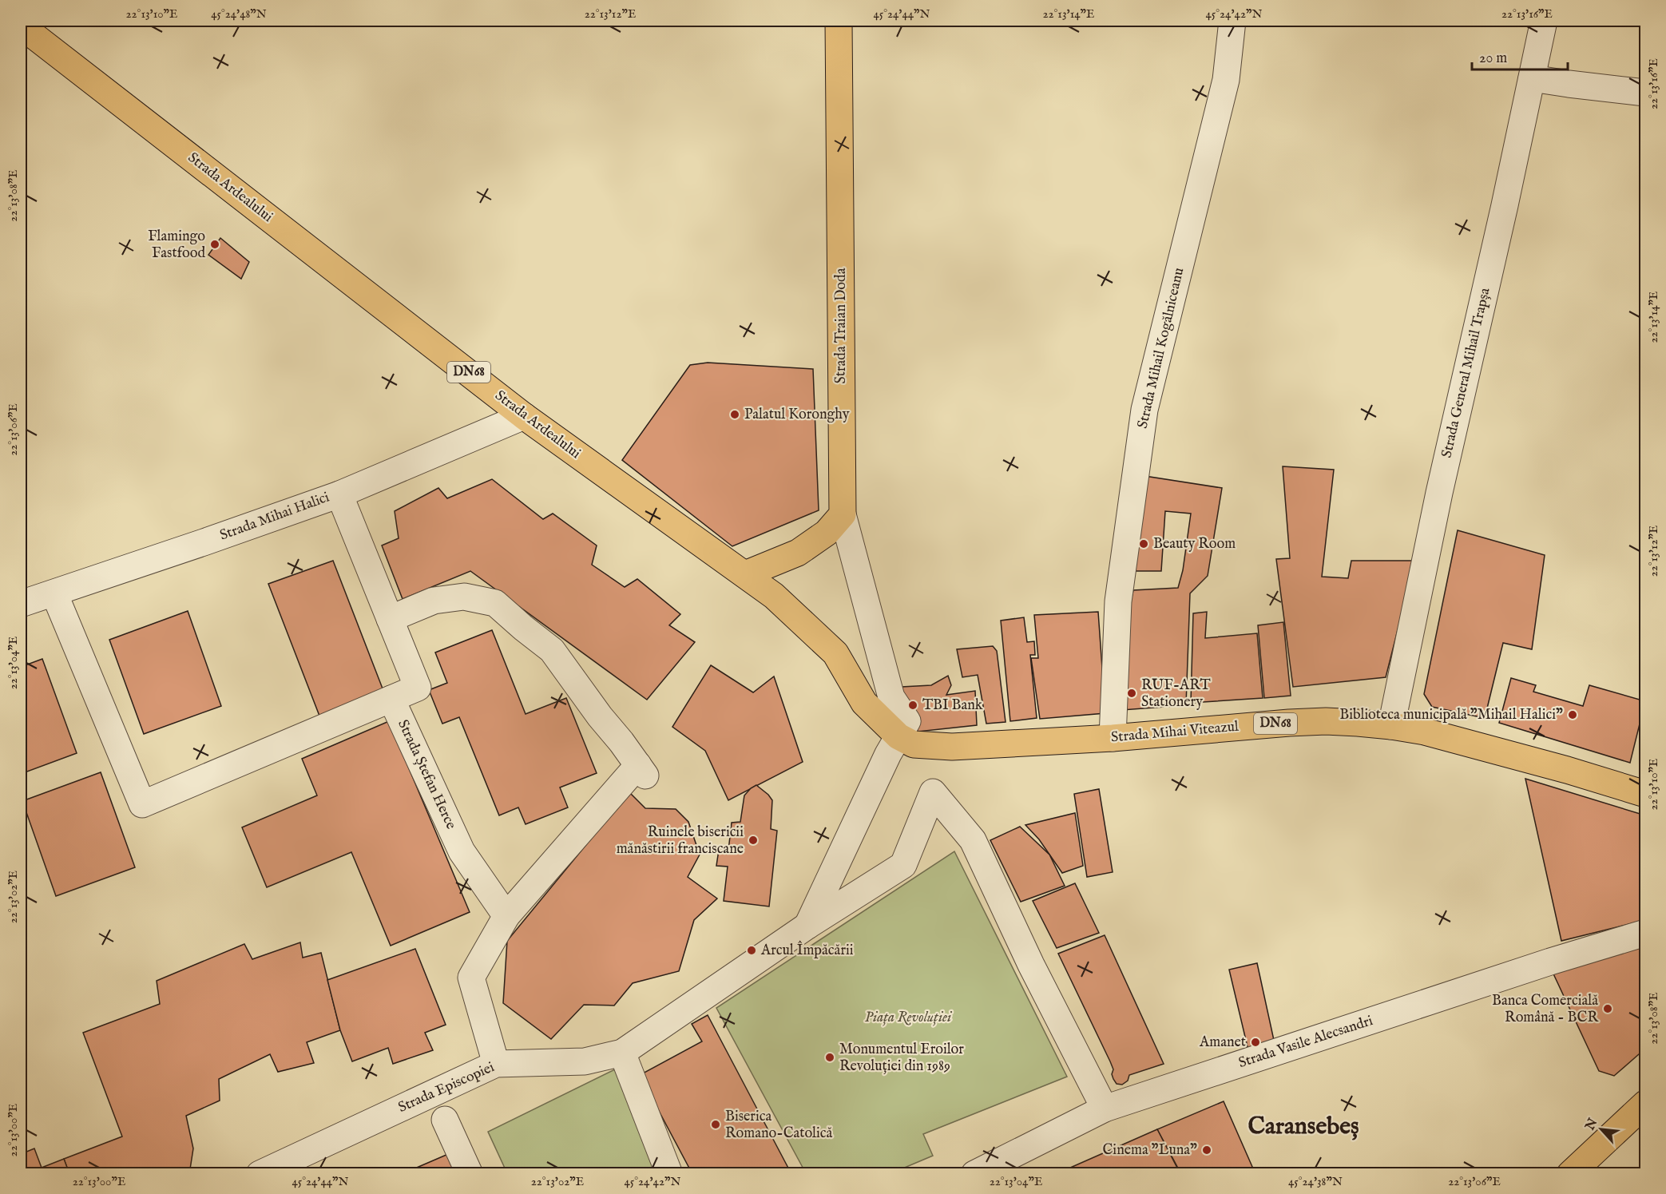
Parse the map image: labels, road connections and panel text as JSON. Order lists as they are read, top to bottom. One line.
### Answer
{"streets":{"main road":["Strada Ardealului","Strada Traian Doda","DN68","Strada Mihai Viteazul"],"street":["Strada Mihail Kogălniceanu","Strada General Mihail Trapșa","Strada Mihai Halici","Strada Ștefan Herce","Strada Vasile Alecsandri","Strada Episcopiei"]},"crossings":[["Strada Ardealului","Strada Mihai Halici"],["Strada Ardealului","Strada Mihai Viteazul"],["Strada Mihail Kogălniceanu","Strada Mihai Viteazul"],["Strada General Mihail Trapșa","Strada Mihai Viteazul"],["Strada Vasile Alecsandri","Strada Episcopiei"]],"districts":["Caransebeș"],"parks":["Piața Revoluției"],"places":["Flamingo Fastfood","Palatul Koronghy","Beauty Room","RUF-ART Stationery","TBI Bank","Biblioteca municipală \"Mihail Halici\"","Ruinele bisericii mănăstirii franciscane","Arcul Împăcării","Banca Comercială Română - BCR","Amanet","Monumentul Eroilor Revoluției din 1989","Biserica Romano-Catolică","Cinema \"Luna\""],"scale_bar":"20 m","north":"top left","coordinates":["22°13'10\"E","45°24'48\"N","22°13'12\"E","45°24'44\"N","22°13'14\"E","45°24'42\"N","22°13'16\"E","22°13'08\"E","22°13'06\"E","22°13'04\"E","22°13'02\"E","22°13'00\"E","45°24'38\"N"]}
